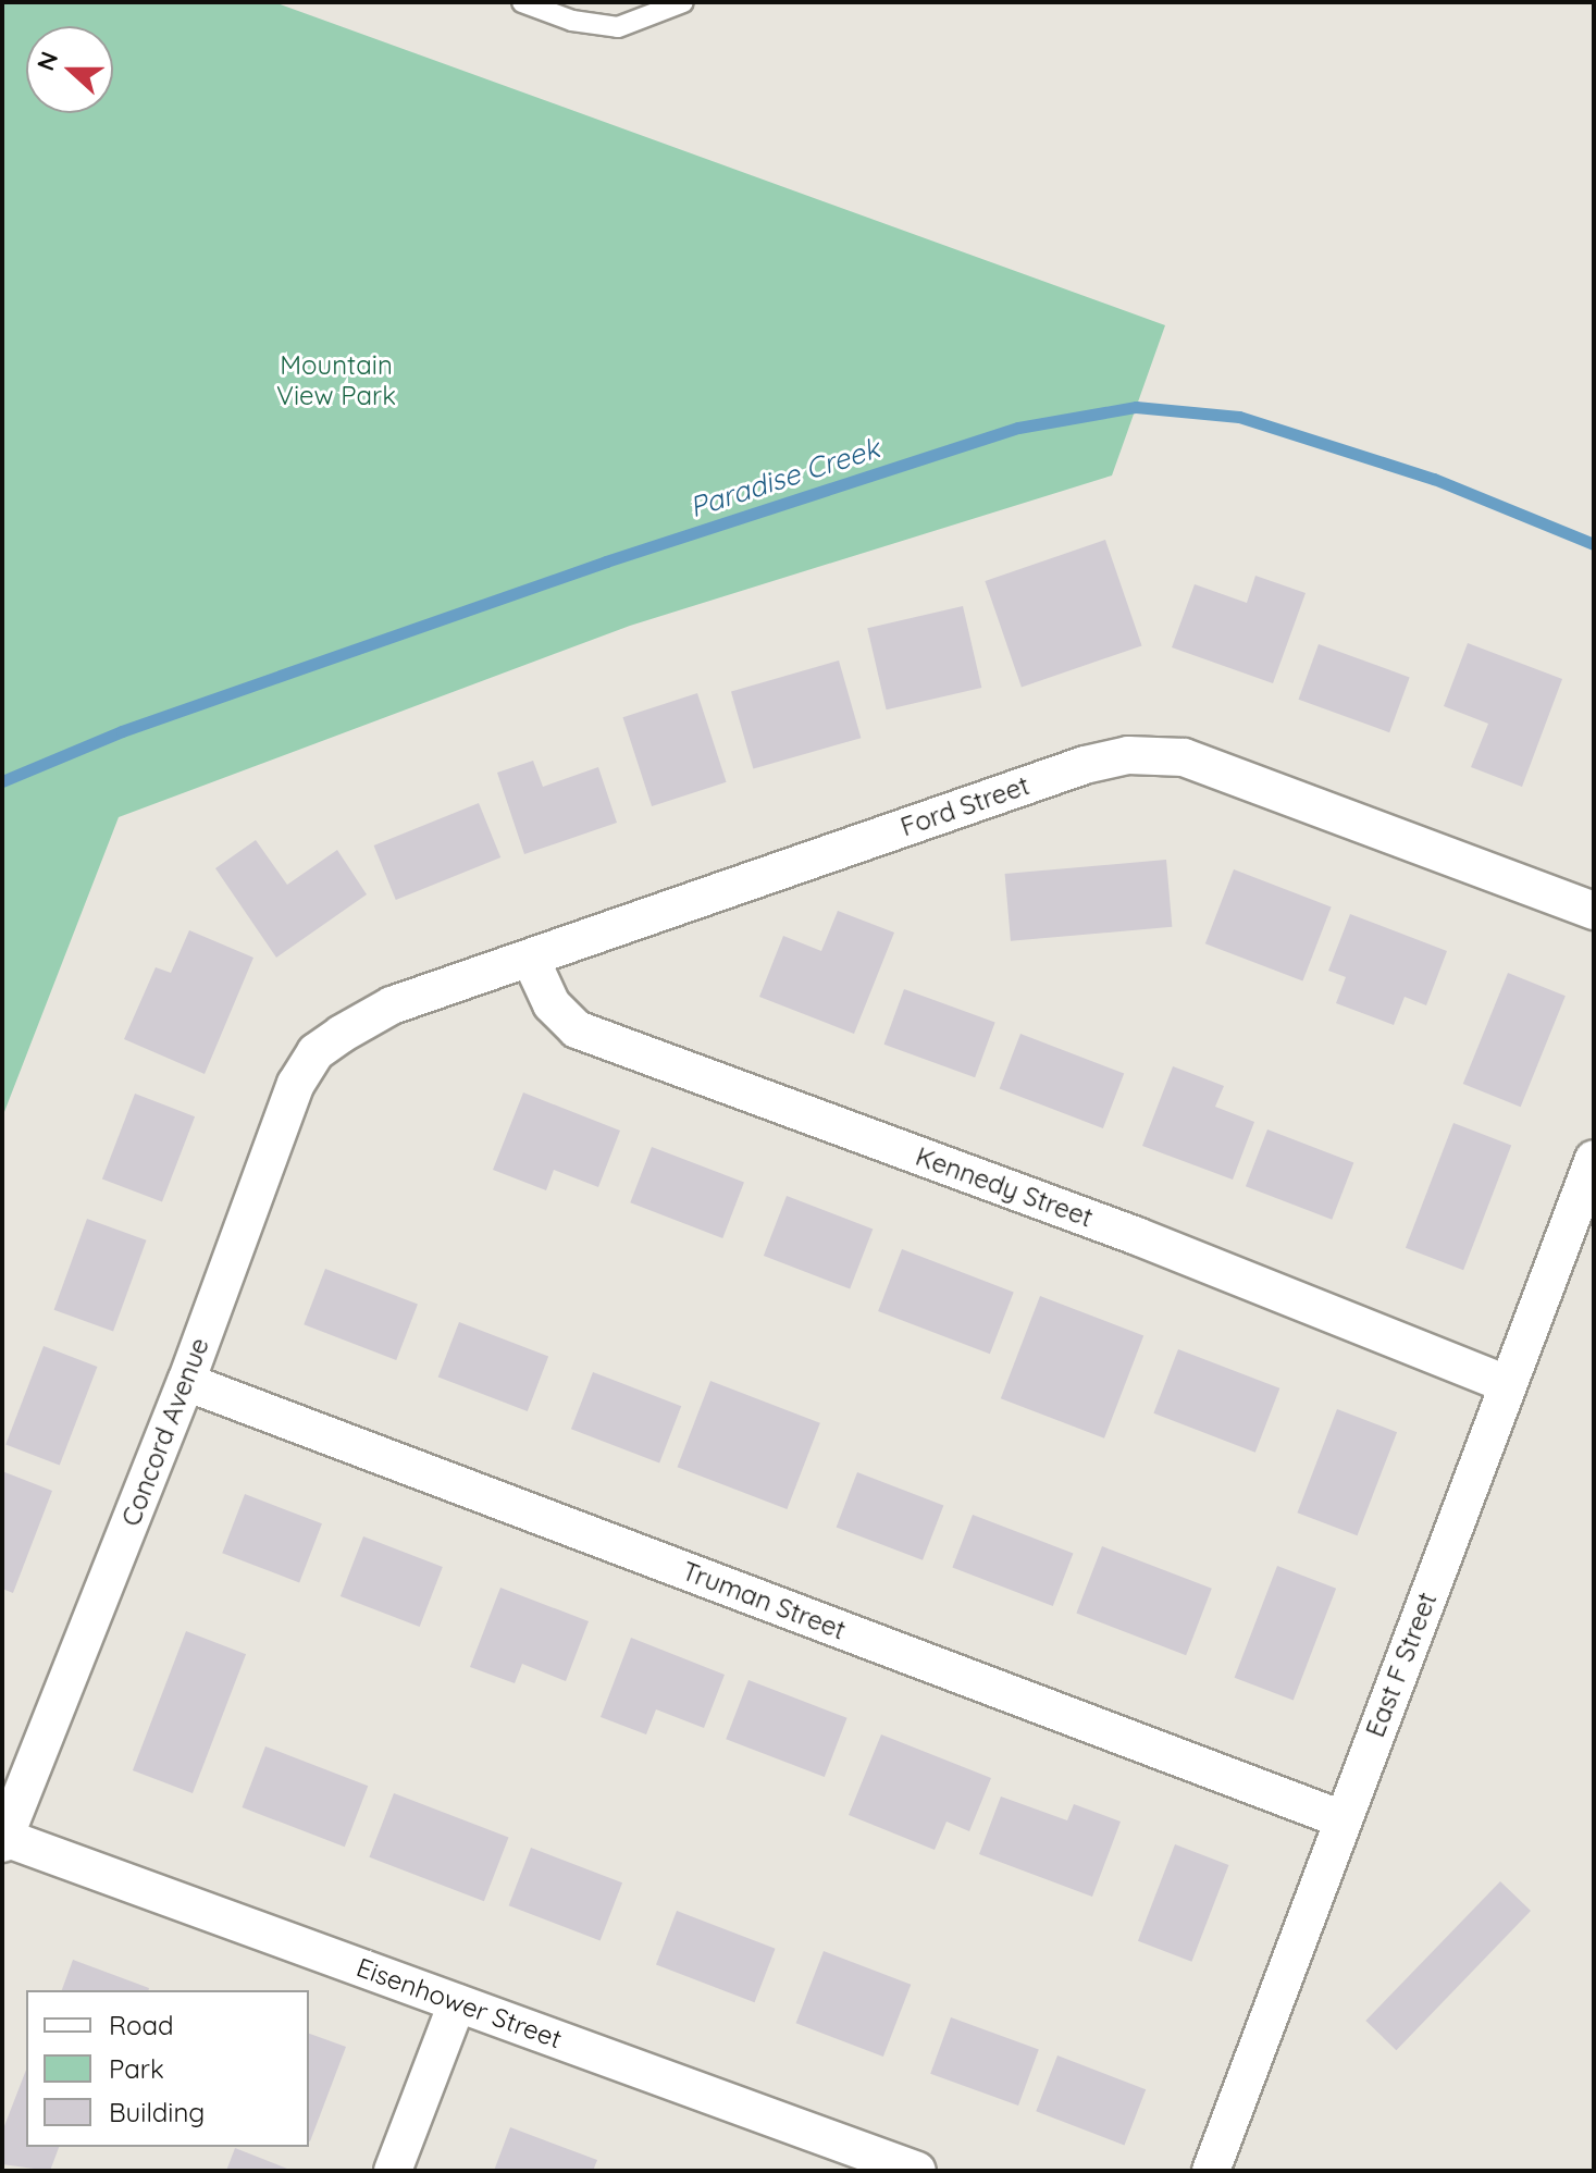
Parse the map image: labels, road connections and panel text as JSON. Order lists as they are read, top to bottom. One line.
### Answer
{"streets":{"street":["Ford Street","Kennedy Street","Concord Avenue","Truman Street","East F Street","Eisenhower Street"]},"crossings":[["Ford Street","Kennedy Street"],["Ford Street","Concord Avenue"],["Kennedy Street","East F Street"],["Concord Avenue","Truman Street"],["Concord Avenue","Eisenhower Street"],["Truman Street","East F Street"]],"water":["Paradise Creek"],"parks":["Mountain View Park"],"legend":["Road","Park","Building"],"north":"left"}
